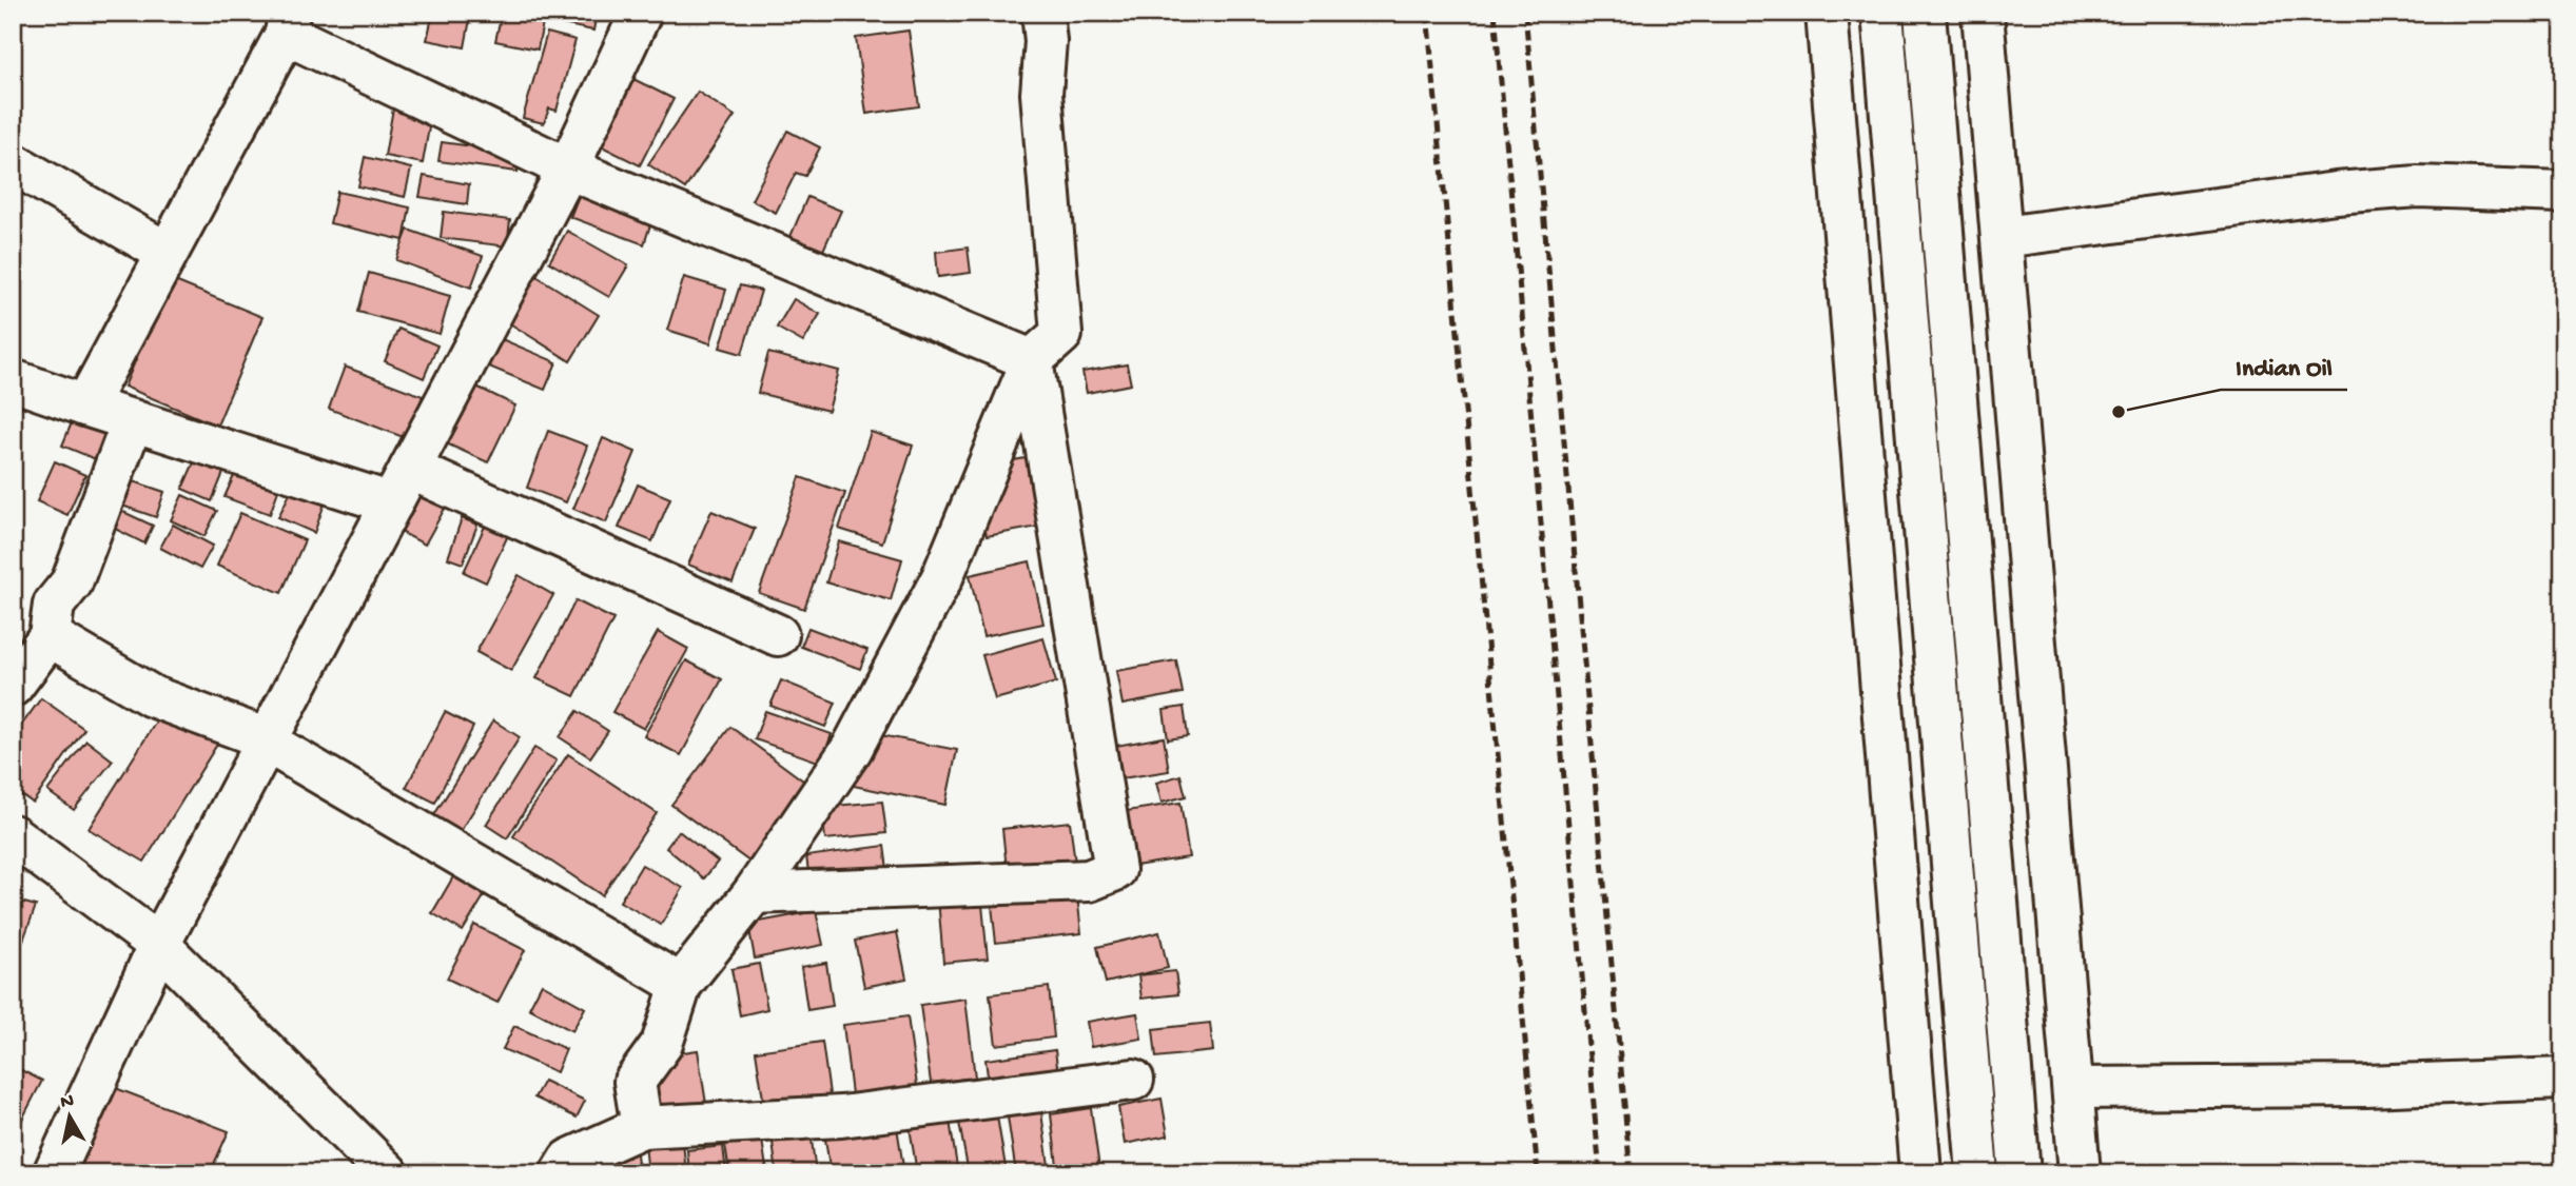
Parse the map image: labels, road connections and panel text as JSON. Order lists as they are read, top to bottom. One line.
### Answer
{"places":["Indian Oil"],"north":"top"}
